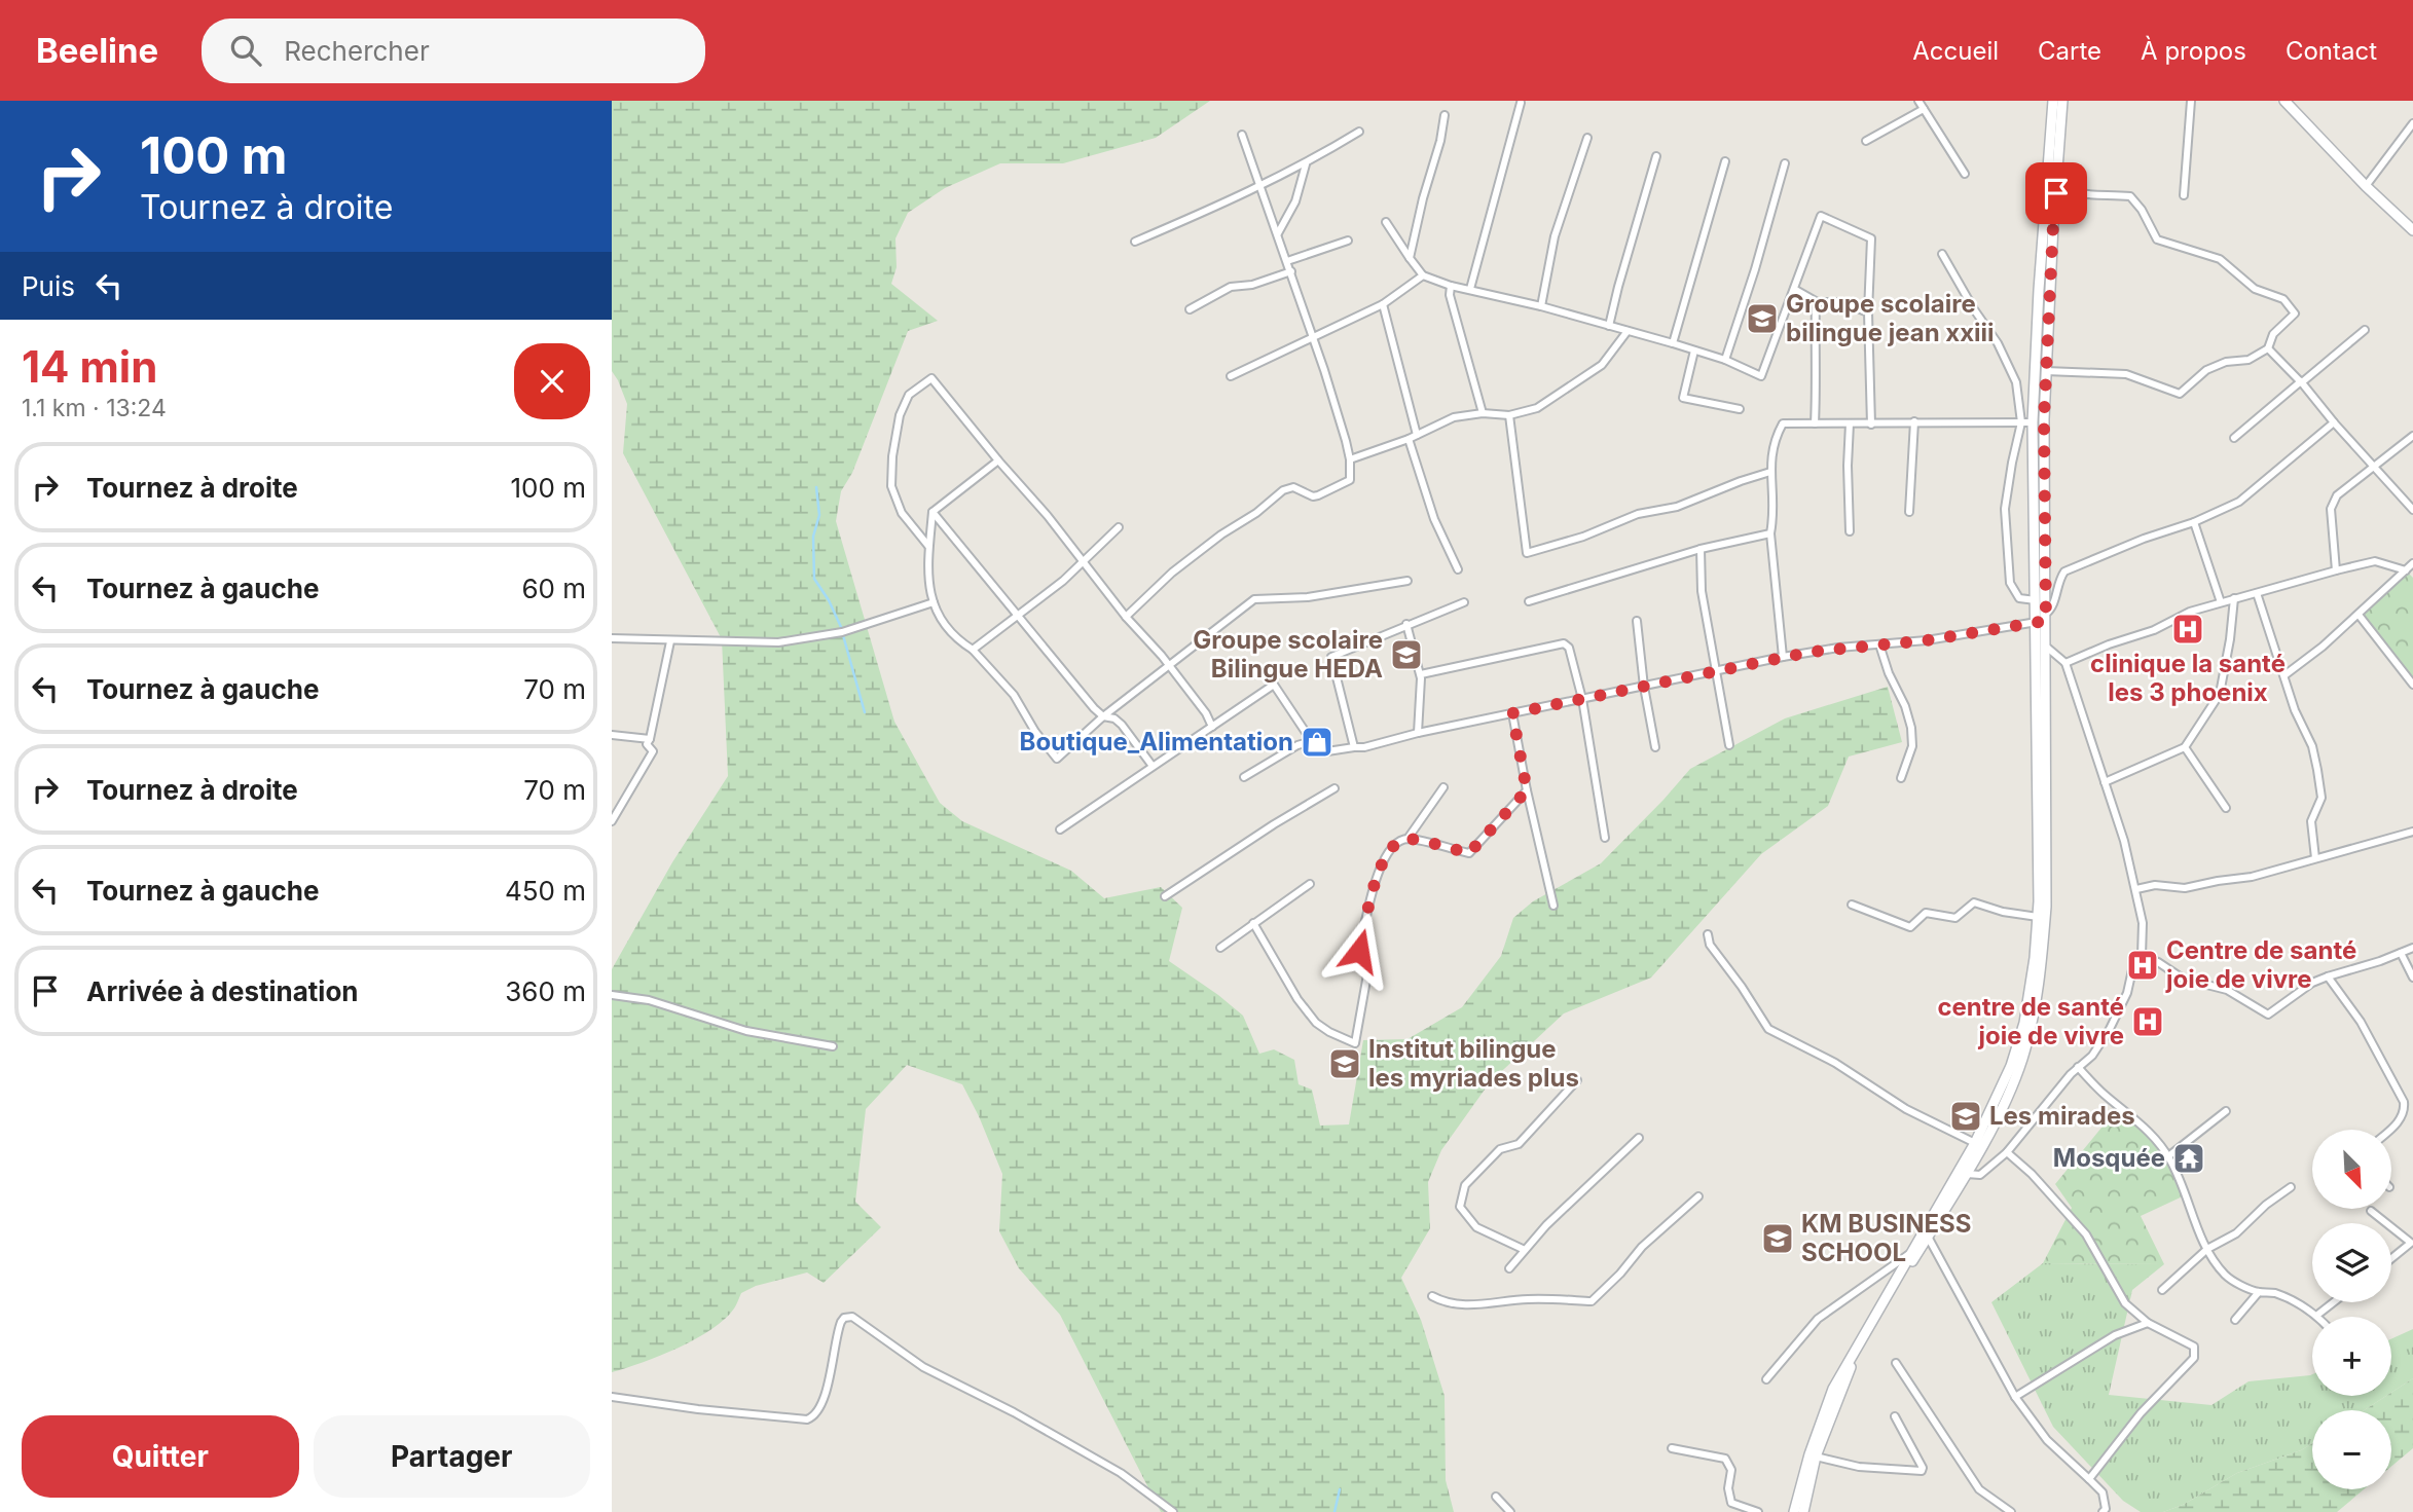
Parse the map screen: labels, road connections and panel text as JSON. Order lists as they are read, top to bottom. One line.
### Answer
{"places":{"school or university":["Groupe scolaire bilingue jean xxiii","Groupe scolaire Bilingue HEDA","Institut bilingue les myriades plus","Les mirades","KM BUSINESS SCHOOL"],"hospital":["clinique la santé les 3 phoenix","Centre de santé joie de vivre","centre de santé joie de vivre"],"shop":["Boutique_Alimentation"],"temple":["Mosquée"]},"north":"bottom right","page":{"header":"Beeline","search":"Rechercher","nav":["Accueil","Carte","À propos","Contact"],"turn":["100 m","Tournez à droite"],"then":"Puis","heading":["14 min","1.1 km · 13:24"],"list":[{"name":"Tournez à droite","value":"100 m"},{"name":"Tournez à gauche","value":"60 m"},{"name":"Tournez à gauche","value":"70 m"},{"name":"Tournez à droite","value":"70 m"},{"name":"Tournez à gauche","value":"450 m"},{"name":"Arrivée à destination","value":"360 m"}],"map_buttons":["+","−"],"buttons":["Quitter","Partager"]}}
